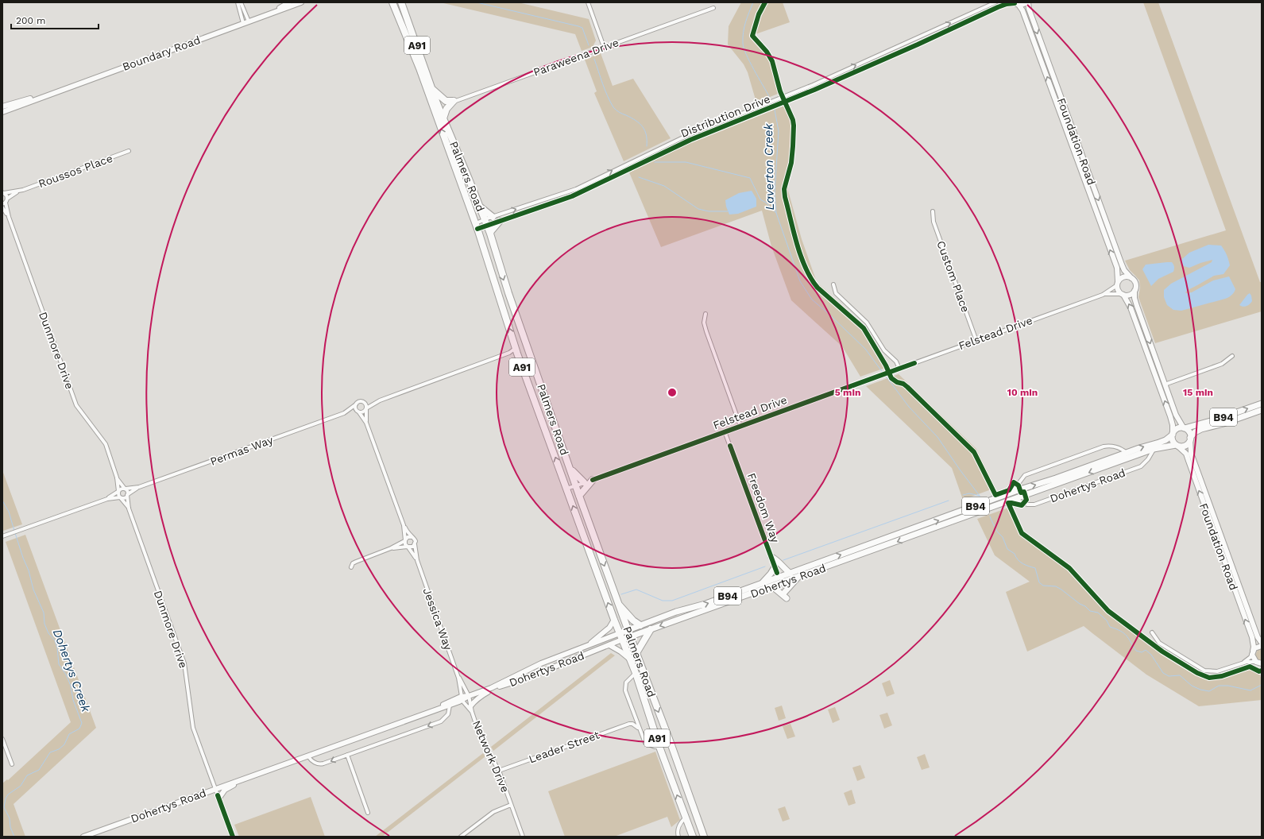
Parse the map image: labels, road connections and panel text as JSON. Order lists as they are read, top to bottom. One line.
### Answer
{"streets":{"highway":["A91","Palmers Road"],"main road":["B94","Dohertys Road"],"street":["Boundary Road","Paraweena Drive","Distribution Drive","Foundation Road","Roussos Place","Custom Place","Felstead Drive","Dunmore Drive","Permas Way","Freedom Way","Jessica Way","Leader Street","Network Drive"]},"crossings":[["Paraweena Drive","Palmers Road"],["Distribution Drive","Foundation Road"],["Distribution Drive","Palmers Road"],["Foundation Road","Felstead Drive"],["Foundation Road","B94"],["Foundation Road","Dohertys Road"],["Palmers Road","Felstead Drive"],["Palmers Road","Dohertys Road"],["Custom Place","Felstead Drive"],["Felstead Drive","Freedom Way"],["Dunmore Drive","Permas Way"],["Dunmore Drive","Dohertys Road"],["B94","Dohertys Road"],["Dohertys Road","Freedom Way"],["Dohertys Road","Jessica Way"],["Dohertys Road","Network Drive"],["Jessica Way","Network Drive"],["Leader Street","Network Drive"]],"water":["Laverton Creek","Dohertys Creek"],"scale_bar":"200 m","rings":["5 min","10 min","15 min"]}
